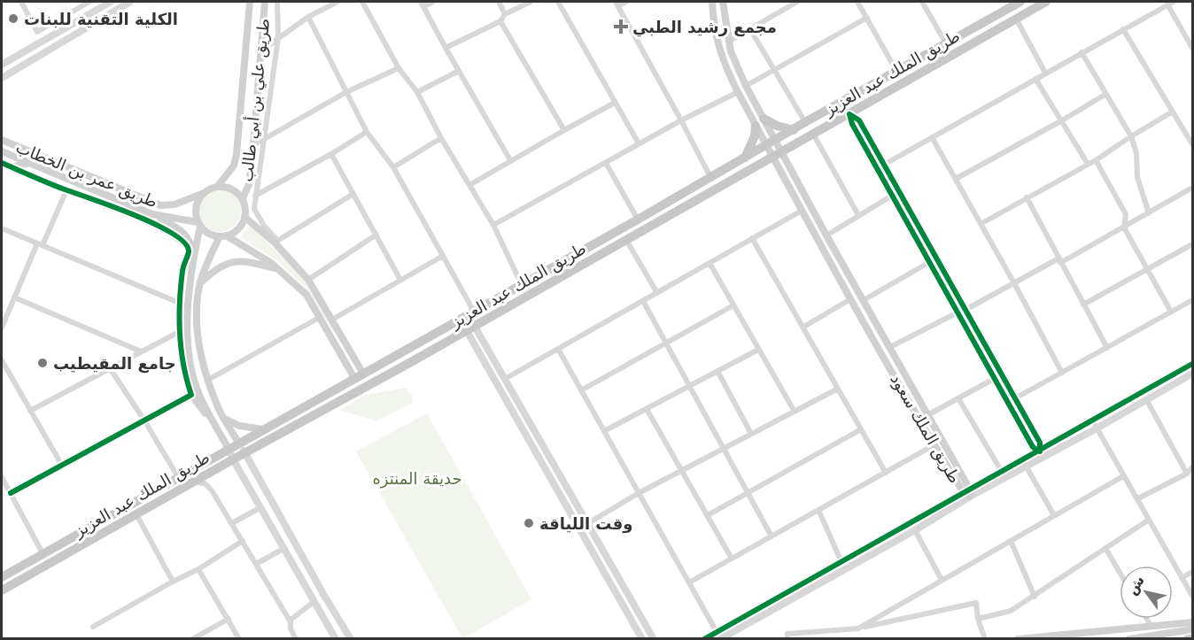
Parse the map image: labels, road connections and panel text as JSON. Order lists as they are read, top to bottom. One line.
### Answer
{"streets":{"highway":["طريق الملك عبد العزيز"],"main road":["طريق علي بن أبي طالب","طريق عمر بن الخطاب","طريق الملك سعود"]},"crossings":[["طريق الملك عبد العزيز","طريق الملك سعود"],["طريق علي بن أبي طالب","طريق عمر بن الخطاب"]],"parks":["حديقة المنتزه"],"places":{"other":["الكلية التقنية للبنات","جامع المقيطيب","وقت اللياقة"],"health":["مجمع رشيد الطبي"]},"north":"top left"}
